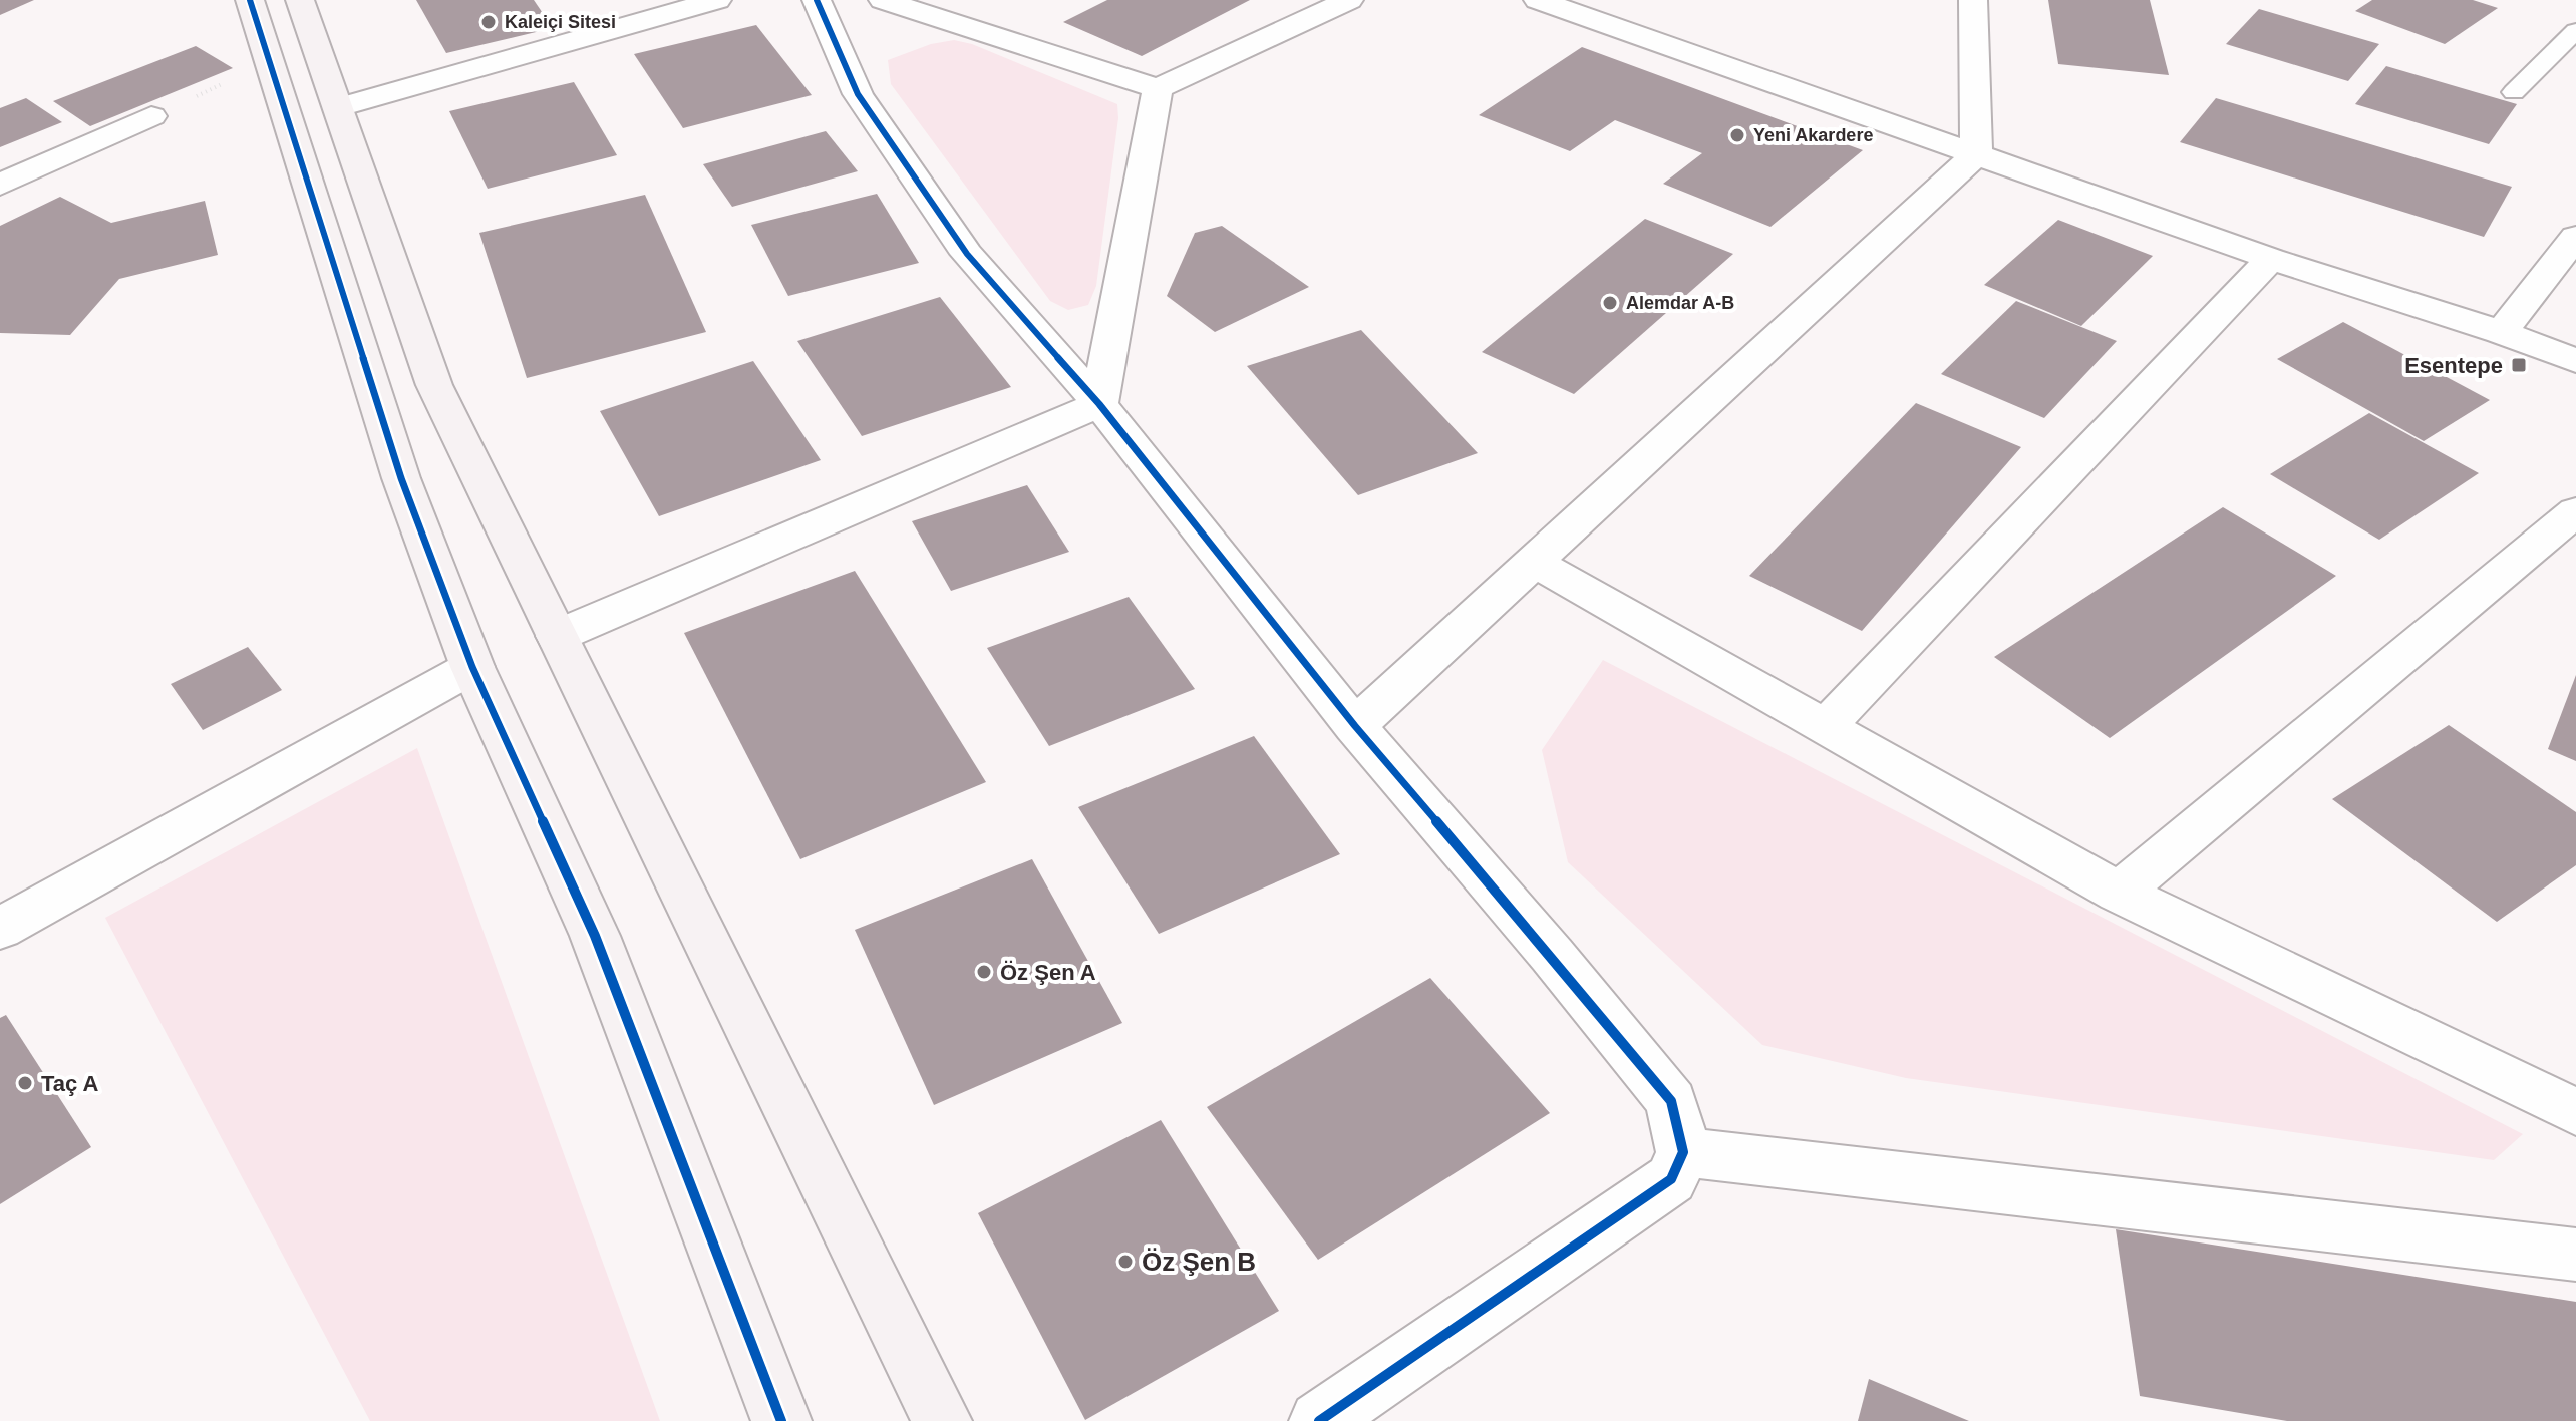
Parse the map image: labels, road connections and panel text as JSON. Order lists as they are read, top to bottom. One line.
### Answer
{"places":{"other":["Kaleiçi Sitesi","Yeni Akardere","Alemdar A-B","Öz Şen A","Taç A","Öz Şen B"],"transit":["Esentepe"]}}
